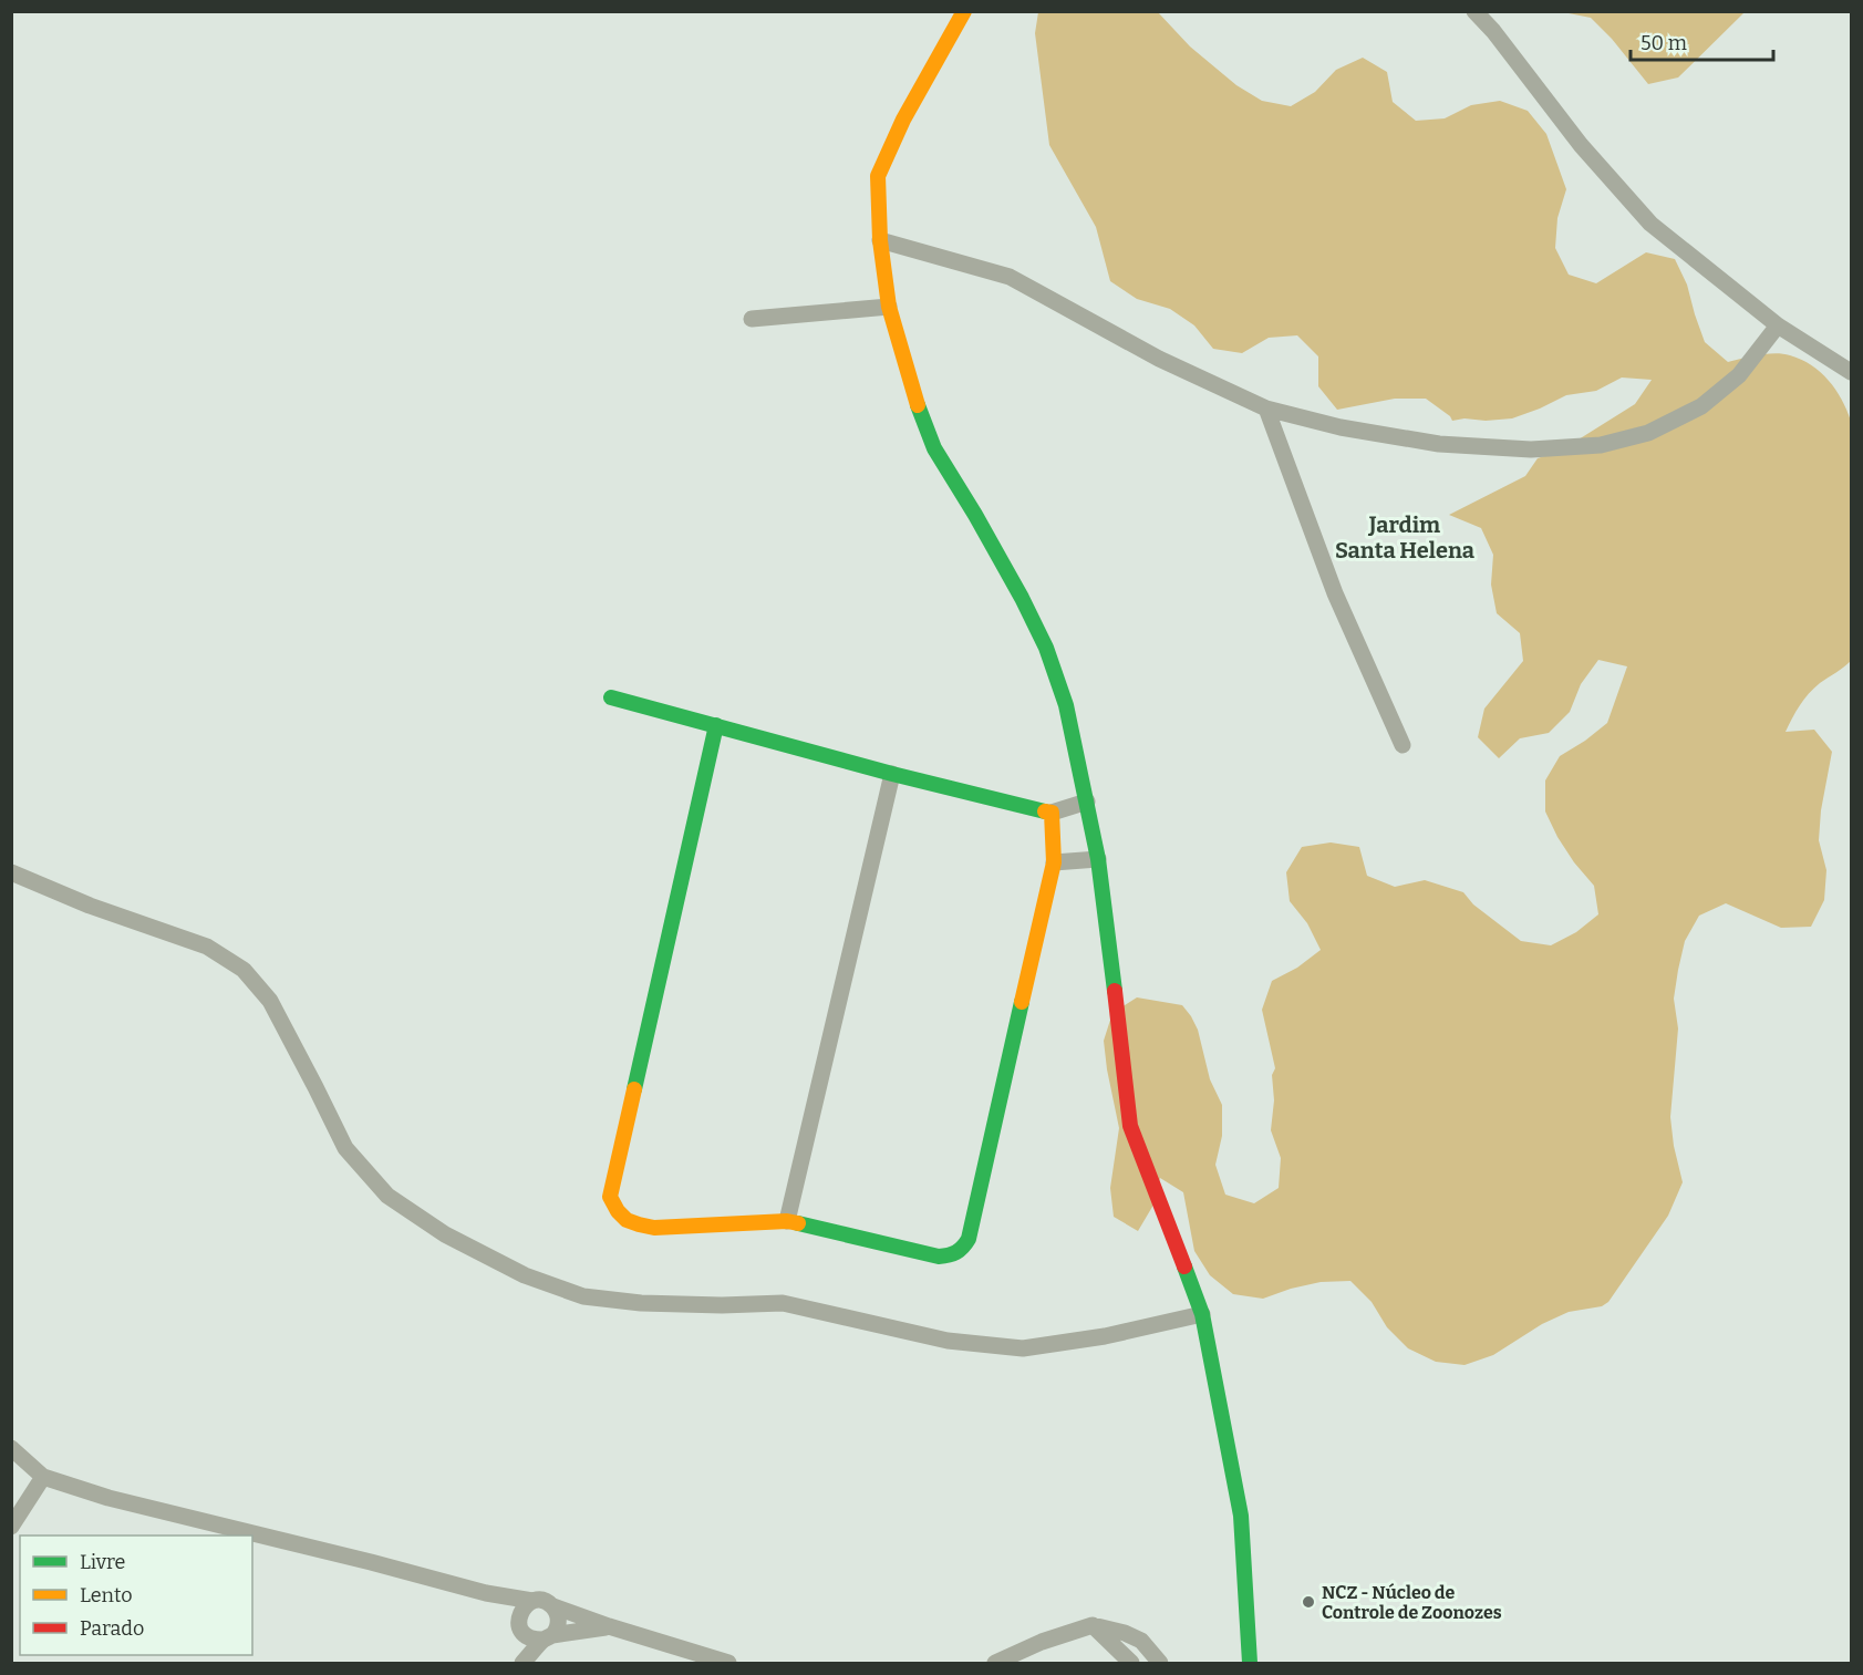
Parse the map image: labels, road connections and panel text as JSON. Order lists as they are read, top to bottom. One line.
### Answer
{"districts":["Jardim Santa Helena"],"places":["NCZ - Núcleo de Controle de Zoonozes"],"legend":["Livre","Lento","Parado"],"scale_bar":"50 m"}
